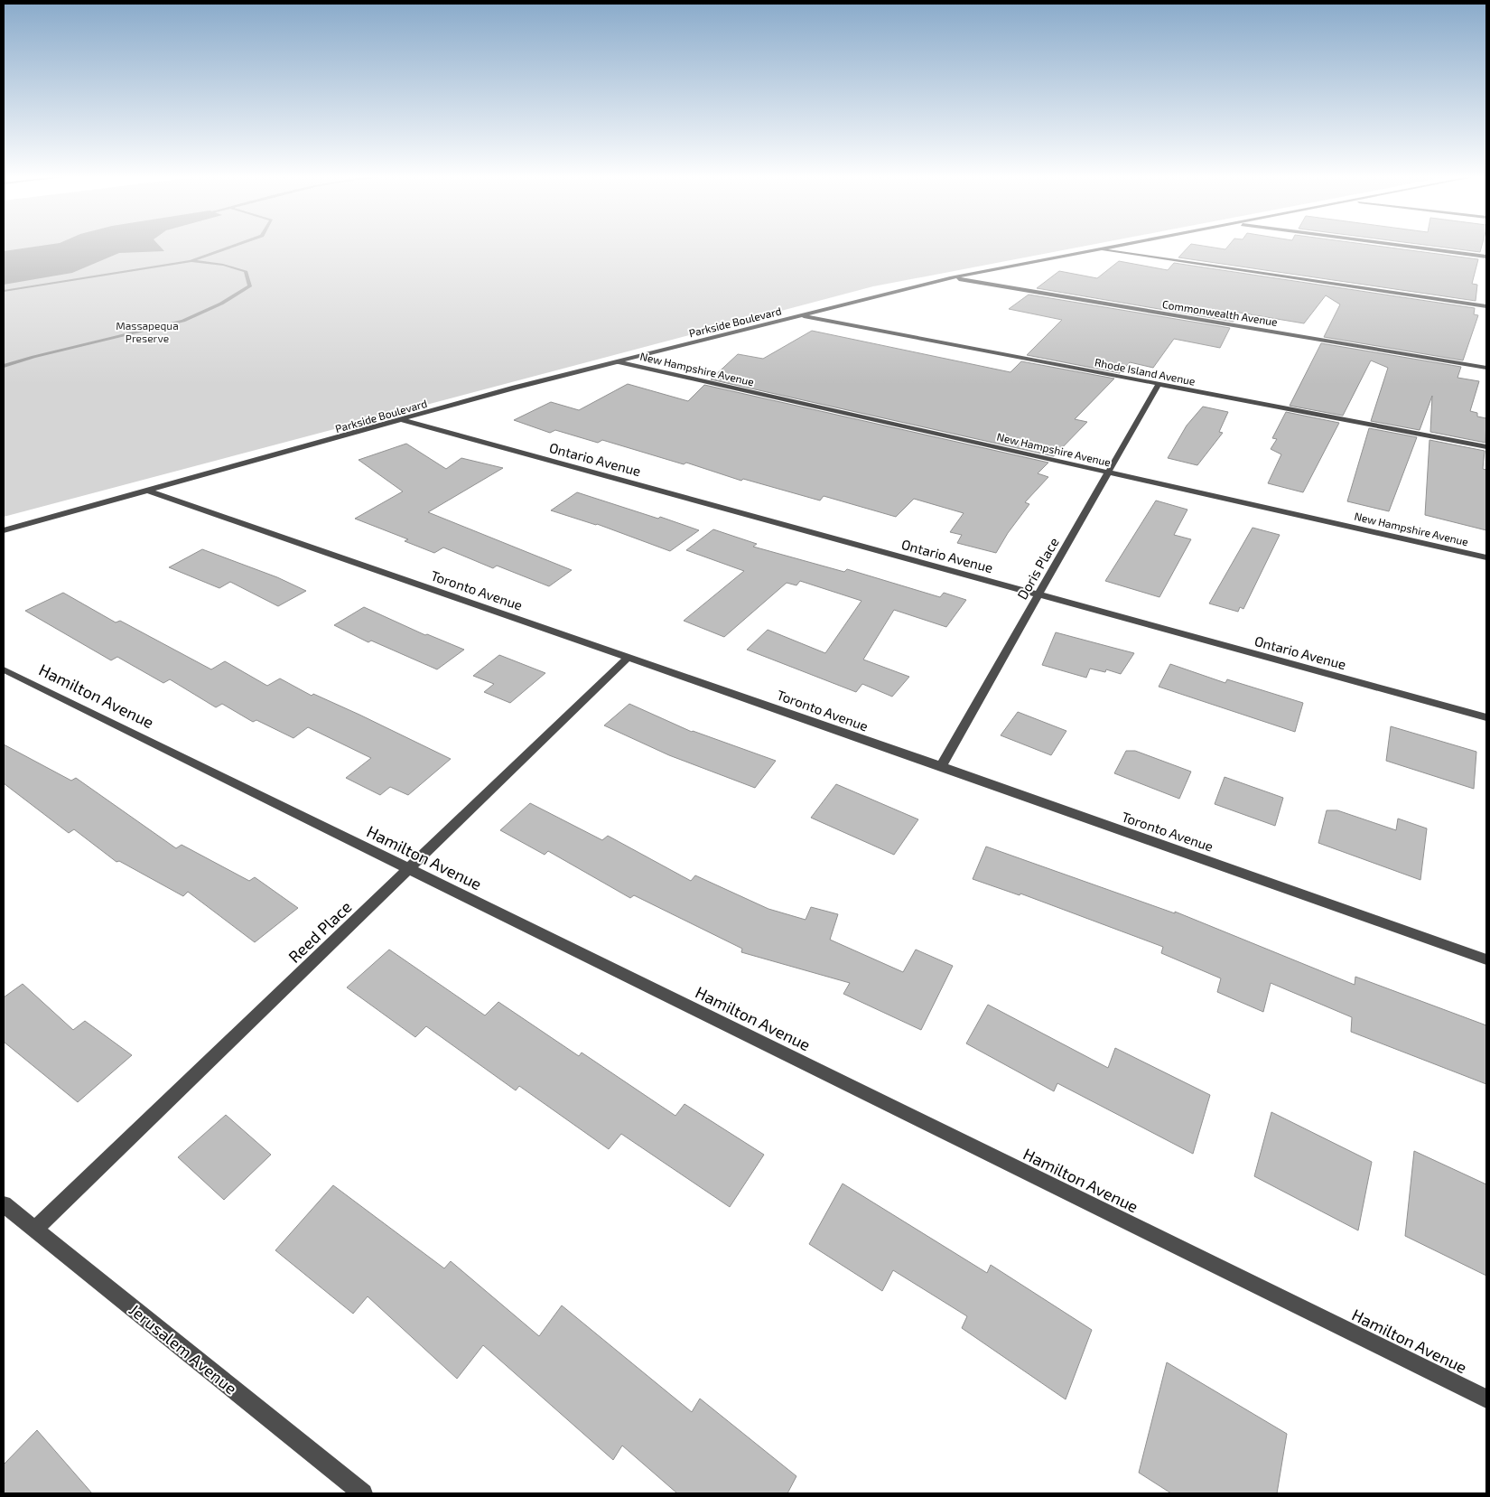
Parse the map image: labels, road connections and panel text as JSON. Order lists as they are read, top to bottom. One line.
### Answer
{"streets":{"street":["Commonwealth Avenue","Parkside Boulevard","New Hampshire Avenue","Rhode Island Avenue","Ontario Avenue","Doris Place","Toronto Avenue","Hamilton Avenue","Reed Place","Jerusalem Avenue"]},"crossings":[["Commonwealth Avenue","Parkside Boulevard"],["Parkside Boulevard","New Hampshire Avenue"],["Parkside Boulevard","Rhode Island Avenue"],["Parkside Boulevard","Ontario Avenue"],["Parkside Boulevard","Toronto Avenue"],["New Hampshire Avenue","Doris Place"],["Rhode Island Avenue","Doris Place"],["Ontario Avenue","Doris Place"],["Doris Place","Toronto Avenue"],["Toronto Avenue","Reed Place"],["Hamilton Avenue","Reed Place"],["Reed Place","Jerusalem Avenue"]],"parks":["Massapequa Preserve"]}
